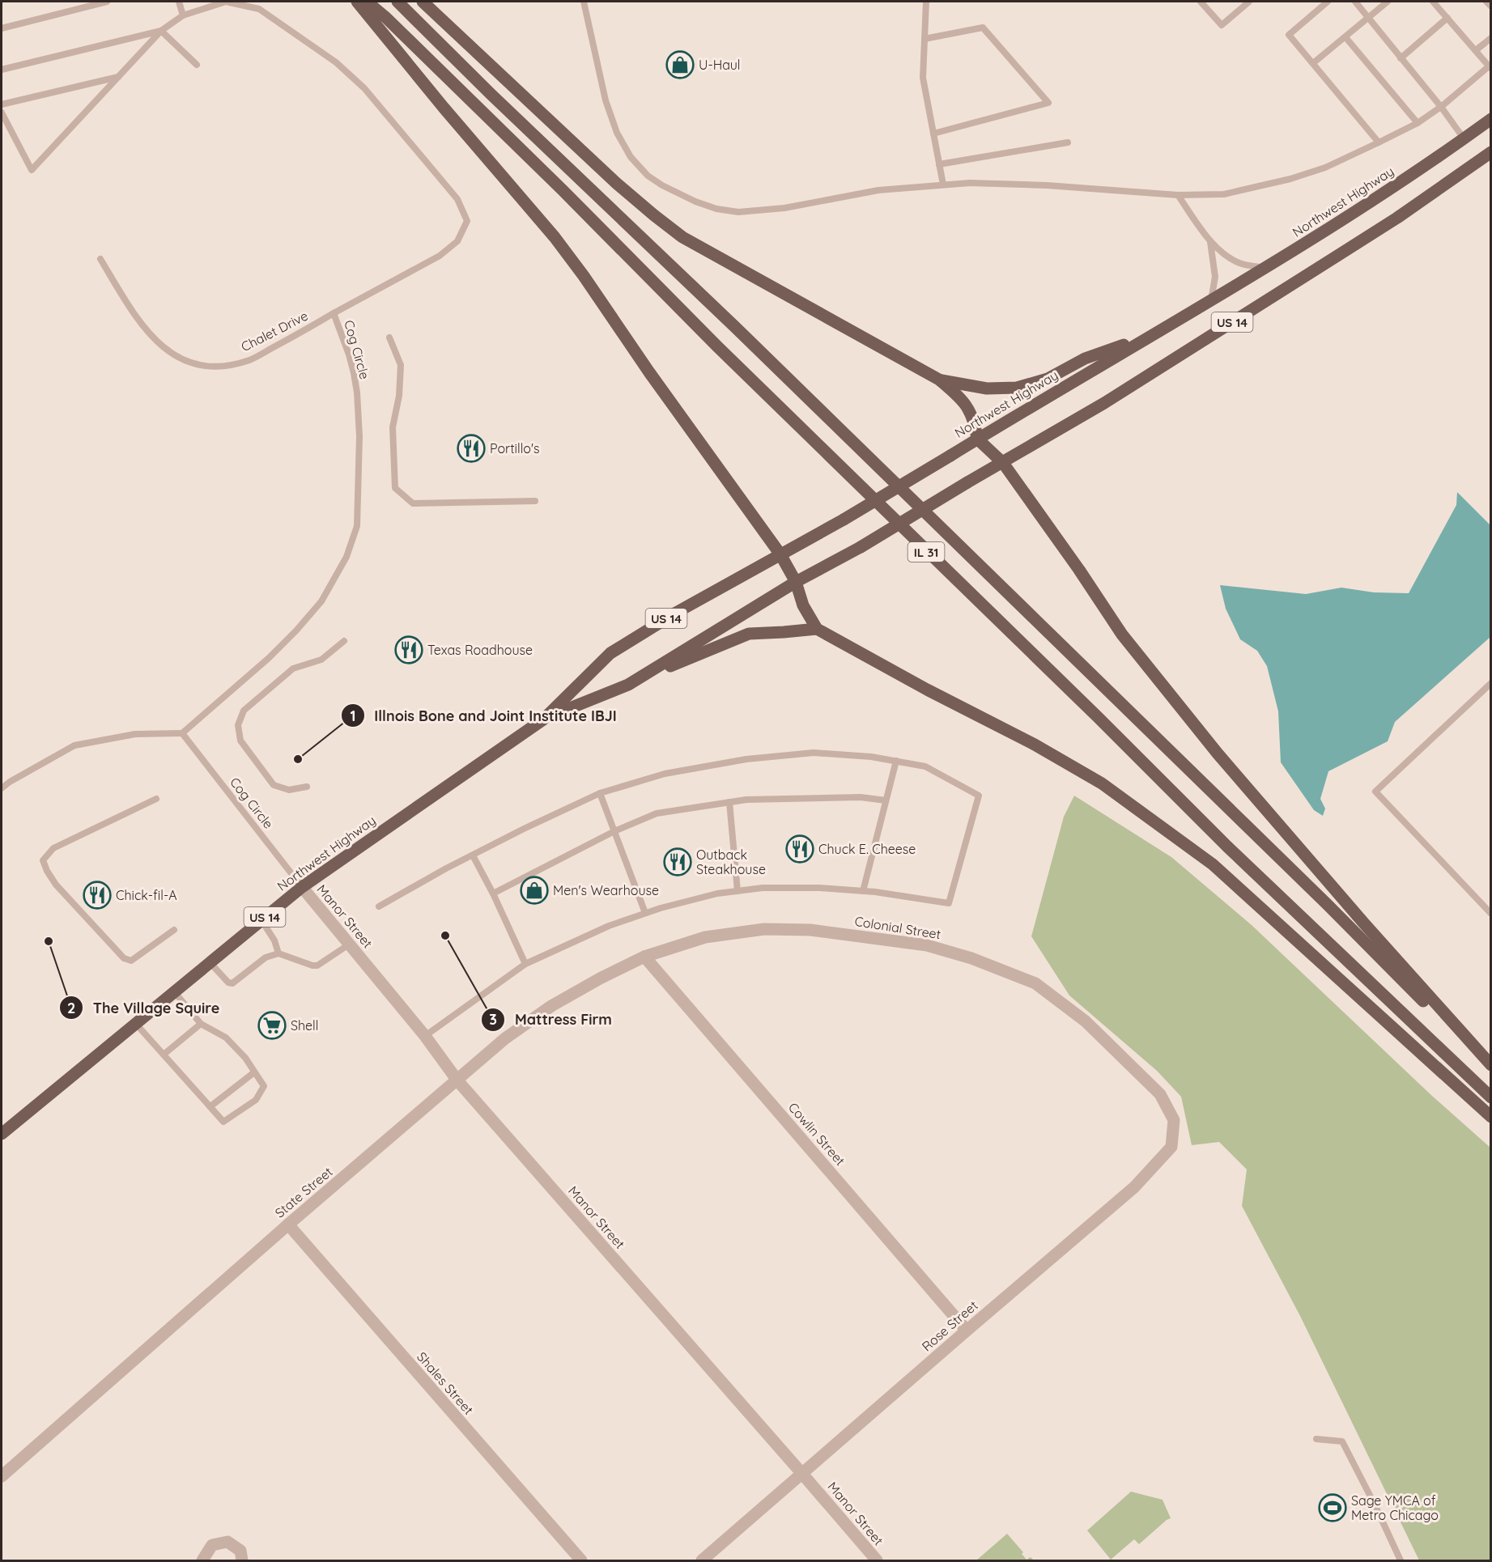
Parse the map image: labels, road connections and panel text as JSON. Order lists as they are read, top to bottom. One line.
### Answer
{"streets":{"main road":["Northwest Highway","US 14","IL 31"],"street":["Manor Street","Colonial Street","Cowlin Street","State Street","Rose Street","Shales Street"],"lane":["Chalet Drive","Cog Circle"]},"crossings":[["Northwest Highway","Cog Circle"],["Northwest Highway","Manor Street"],["Chalet Drive","Cog Circle"],["Cog Circle","Manor Street"],["Manor Street","State Street"],["Manor Street","Rose Street"],["Colonial Street","Cowlin Street"],["Colonial Street","State Street"],["Colonial Street","Rose Street"],["Cowlin Street","State Street"],["Cowlin Street","Rose Street"],["State Street","Shales Street"]],"places":{"shop":["U-Haul","Men's Wearhouse"],"restaurant":["Portillo's","Texas Roadhouse","Chuck E. Cheese","Outback Steakhouse","Chick-fil-A"],"other":["Illnois Bone and Joint Institute IBJI","Mattress Firm","The Village Squire"],"supermarket":["Shell"],"sports":["Sage YMCA of Metro Chicago"]}}
